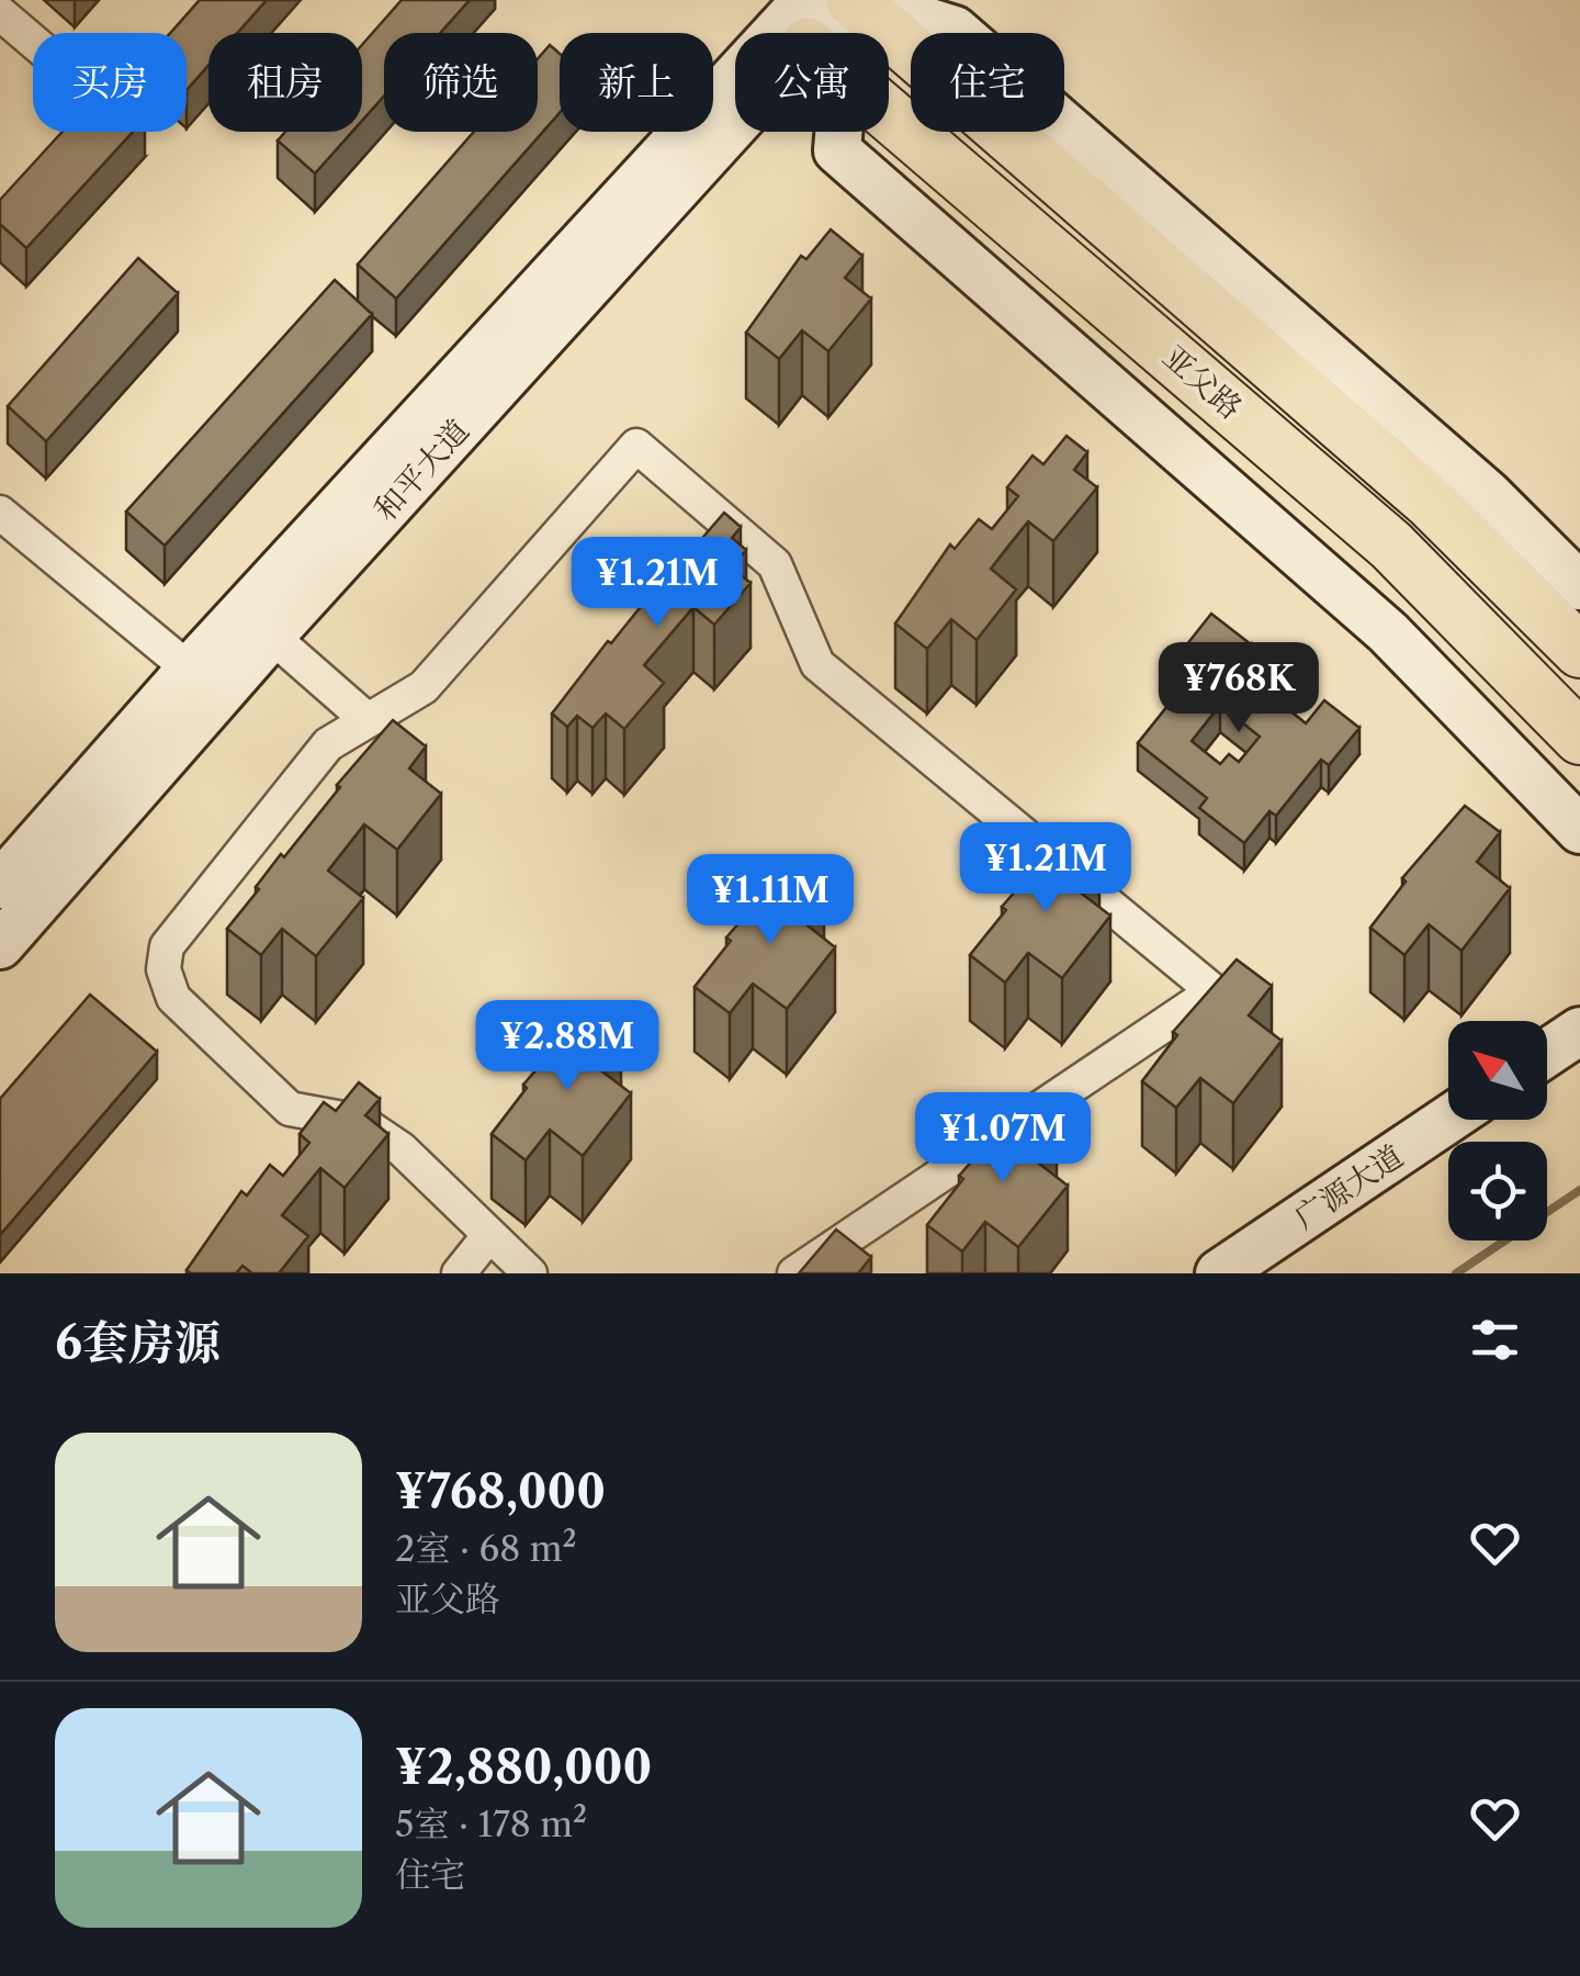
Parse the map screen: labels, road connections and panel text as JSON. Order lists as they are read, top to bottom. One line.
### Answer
{"streets":{"main road":["亚父路","和平大道","广源大道"]},"crossings":[["亚父路","和平大道"]],"north":"top left","page":{"chip":["买房","租房","筛选","新上","公寓","住宅"],"price":["¥1.21M","¥768K","¥1.21M","¥1.11M","¥2.88M","¥1.07M"],"heading":"6套房源","list":[{"name":"¥768,000","note":"2室 · 68 m² · 亚父路"},{"name":"¥2,880,000","note":"5室 · 178 m² · 住宅"}]}}
